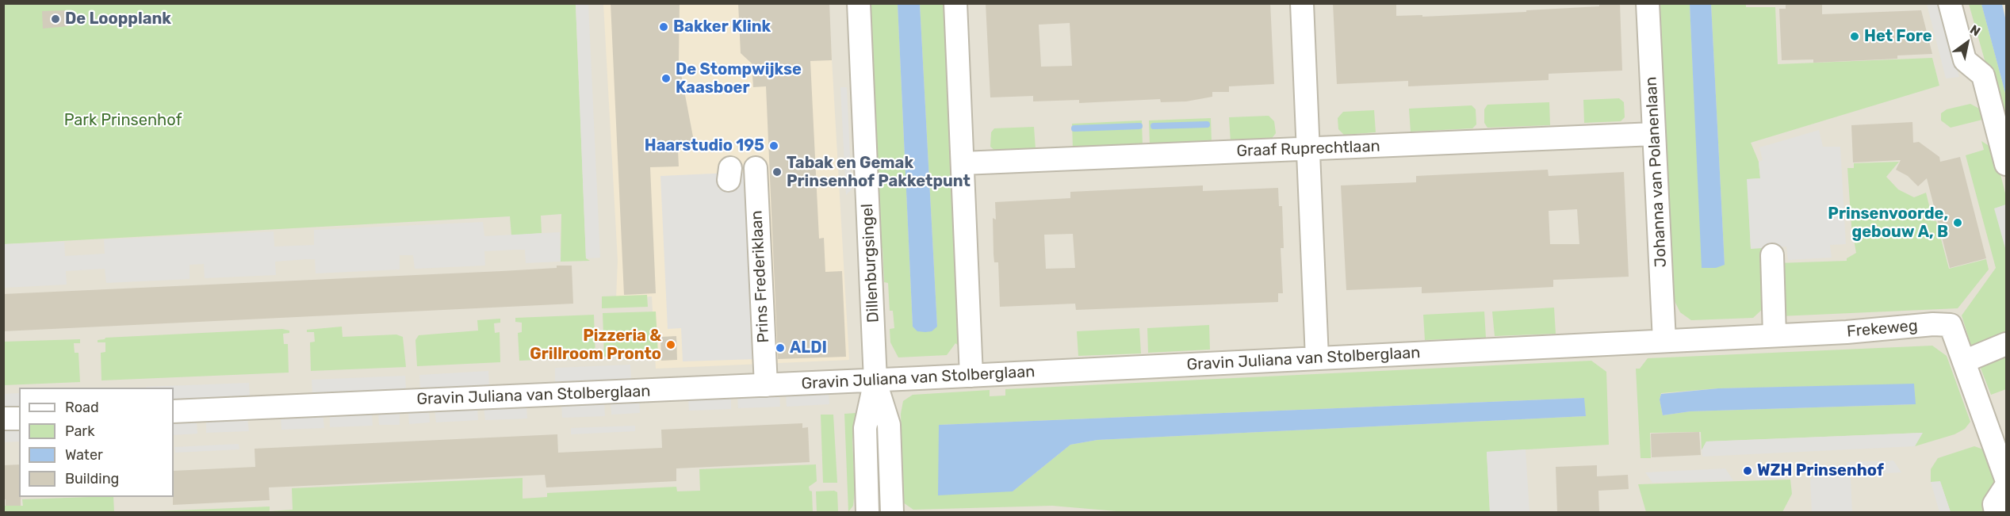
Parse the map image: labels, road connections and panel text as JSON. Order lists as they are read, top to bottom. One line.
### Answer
{"streets":{"street":["Graaf Ruprechtlaan","Johanna van Polanenlaan","Dillenburgsingel","Prins Frederiklaan","Frekeweg","Gravin Juliana van Stolberglaan"]},"crossings":[["Graaf Ruprechtlaan","Johanna van Polanenlaan"],["Johanna van Polanenlaan","Frekeweg"],["Johanna van Polanenlaan","Gravin Juliana van Stolberglaan"],["Dillenburgsingel","Gravin Juliana van Stolberglaan"],["Prins Frederiklaan","Gravin Juliana van Stolberglaan"],["Frekeweg","Gravin Juliana van Stolberglaan"]],"parks":["Park Prinsenhof"],"places":["De Loopplank","Bakker Klink","Het Fore","De Stompwijkse Kaasboer","Haarstudio 195","Tabak en Gemak Prinsenhof Pakketpunt","Prinsenvoorde, gebouw A, B","Pizzeria & Grillroom Pronto","ALDI","WZH Prinsenhof"],"legend":["Road","Park","Water","Building"],"north":"top right"}
